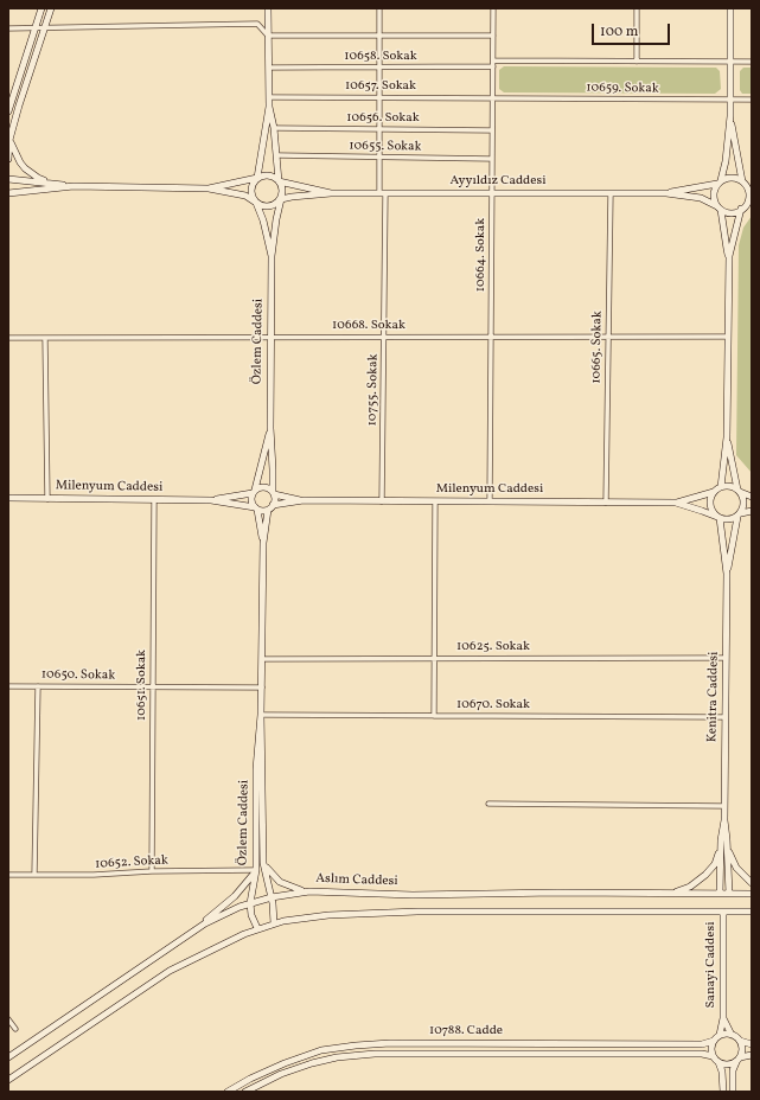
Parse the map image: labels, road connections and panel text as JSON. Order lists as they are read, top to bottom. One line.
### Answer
{"streets":{"street":["10658. Sokak","10657. Sokak","10659. Sokak","10656. Sokak","10655. Sokak","Ayyıldız Caddesi","10664. Sokak","10668. Sokak","Özlem Caddesi","10665. Sokak","10755. Sokak","Milenyum Caddesi","10625. Sokak","10650. Sokak","10651. Sokak","Kenitra Caddesi","10670. Sokak","10652. Sokak","Aslım Caddesi","Sanayi Caddesi","10788. Cadde"]},"crossings":[["10658. Sokak","10664. Sokak"],["10658. Sokak","10755. Sokak"],["10657. Sokak","10659. Sokak"],["10657. Sokak","10664. Sokak"],["10657. Sokak","10755. Sokak"],["10659. Sokak","10664. Sokak"],["10656. Sokak","10664. Sokak"],["10656. Sokak","10755. Sokak"],["10655. Sokak","10664. Sokak"],["10655. Sokak","10755. Sokak"],["Ayyıldız Caddesi","10664. Sokak"],["Ayyıldız Caddesi","Özlem Caddesi"],["Ayyıldız Caddesi","10665. Sokak"],["Ayyıldız Caddesi","10755. Sokak"],["10664. Sokak","10668. Sokak"],["10664. Sokak","Milenyum Caddesi"],["10668. Sokak","Özlem Caddesi"],["10668. Sokak","10665. Sokak"],["10668. Sokak","10755. Sokak"],["Özlem Caddesi","10625. Sokak"],["Özlem Caddesi","10650. Sokak"],["Özlem Caddesi","10670. Sokak"],["Özlem Caddesi","10652. Sokak"],["Özlem Caddesi","Aslım Caddesi"],["10665. Sokak","Milenyum Caddesi"],["10755. Sokak","Milenyum Caddesi"],["Milenyum Caddesi","10651. Sokak"],["10625. Sokak","Kenitra Caddesi"],["10650. Sokak","10651. Sokak"],["10651. Sokak","10652. Sokak"],["Kenitra Caddesi","10670. Sokak"],["Kenitra Caddesi","Aslım Caddesi"],["Sanayi Caddesi","10788. Cadde"]],"scale_bar":"100 m"}
